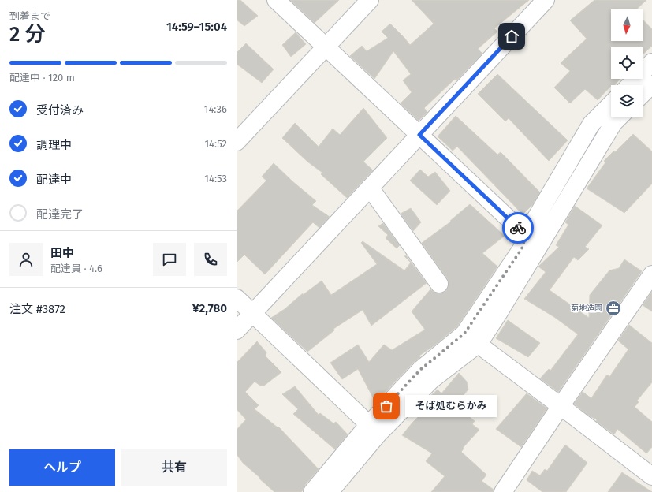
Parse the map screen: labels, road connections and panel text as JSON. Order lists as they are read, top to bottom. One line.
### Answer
{"places":{"office":["菊地造園"],"other":["そば処むらかみ"]},"north":"bottom","page":{"heading":["2 分","到着まで","14:59–15:04"],"panel":["田中","配達員 · 4.6","注文 #3872","¥2,780"],"bar":"配達中 · 120 m","list":[["受付済み","14:36"],["調理中","14:52"],["配達中","14:53"],"配達完了"],"bubble":"そば処むらかみ","buttons":["ヘルプ","共有"]}}
